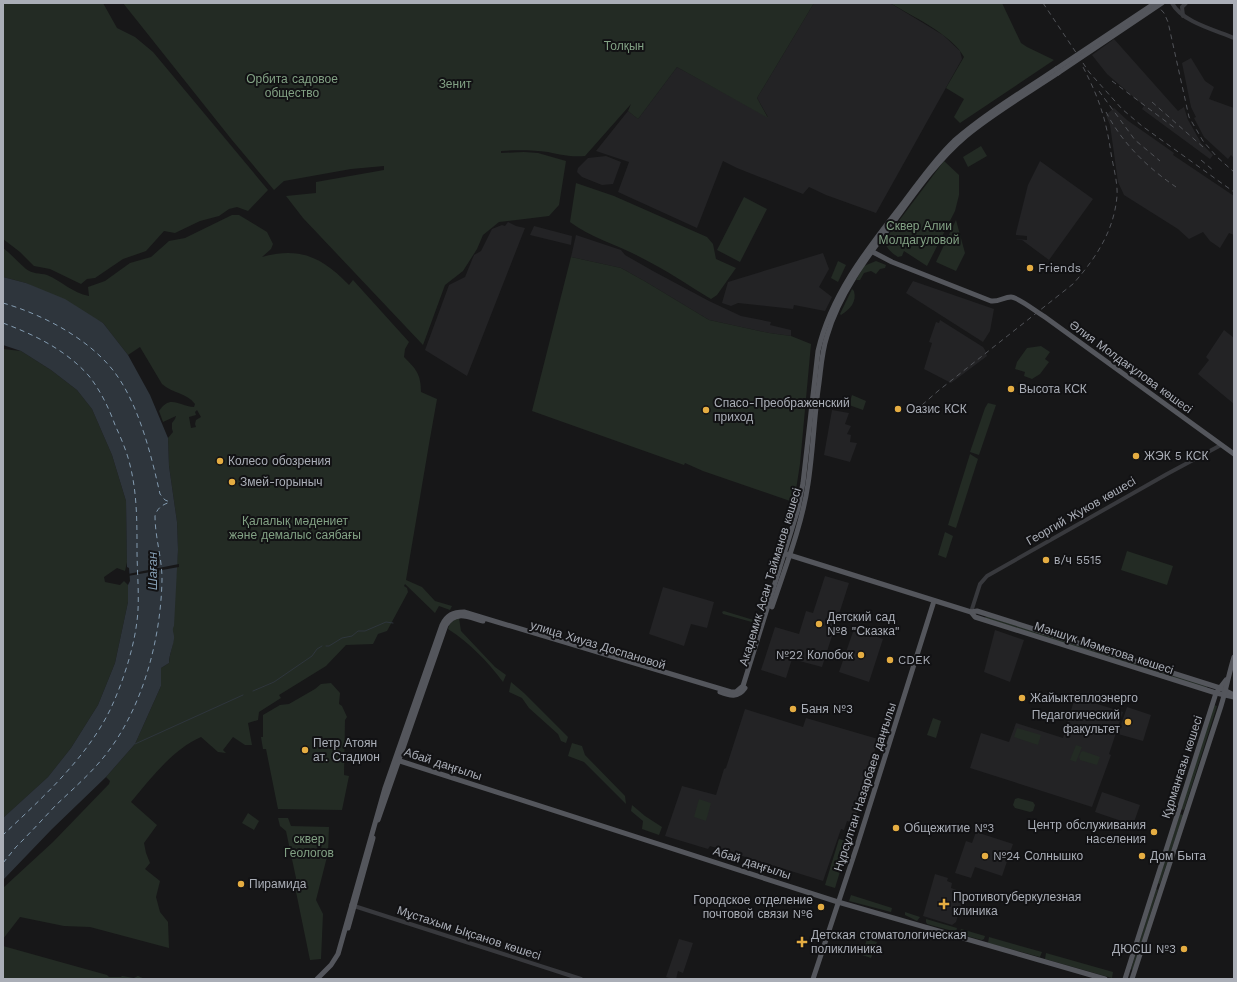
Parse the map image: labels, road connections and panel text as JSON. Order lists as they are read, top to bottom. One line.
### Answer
{"streets":{"main road":["Әлия Молдағұлова көшесі","Академик Асан Тайманов көшесі","улица Хиуаз Доспановой","Мәншүк Мәметова көшесі","Абай даңғылы","Құрманғазы көшесі","Нұрсұлтан Назарбаев даңғылы"],"street":["Георгий Жуков көшесі","Мұстахым Ықсанов көшесі"]},"crossings":[["Әлия Молдағұлова көшесі","Георгий Жуков көшесі"],["Әлия Молдағұлова көшесі","Академик Асан Тайманов көшесі"],["Георгий Жуков көшесі","Мәншүк Мәметова көшесі"],["Академик Асан Тайманов көшесі","улица Хиуаз Доспановой"],["Академик Асан Тайманов көшесі","Мәншүк Мәметова көшесі"],["улица Хиуаз Доспановой","Абай даңғылы"],["Мәншүк Мәметова көшесі","Құрманғазы көшесі"],["Мәншүк Мәметова көшесі","Нұрсұлтан Назарбаев даңғылы"],["Абай даңғылы","Нұрсұлтан Назарбаев даңғылы"]],"water":["Шаған"],"parks":["Толқын","Орбита садовое общество","Зенит","Сквер Алии Молдагуловой","Қалалық мәдениет және демалыс саябағы","сквер Геологов"],"places":{"other":["Friends","Высота КСК","Оазис КСК","Спасо-Преображенский приход","ЖЭК 5 КСК","Колесо обозрения","Змей-горыныч","в/ч 5515","Детский сад №8 \"Сказка\"","№22 Колобок","CDEK","Жайыктеплоэнерго","Баня №3","Педагогический факультет","Петр Атоян ат. Стадион","Общежитие №3","Центр обслуживания наcеления","№24 Солнышко","Дом Быта","Пирамида","Городское отделение почтовой связи №6","ДЮСШ №3"],"health":["Противотуберкулезная клиника","Детская стоматологическая поликлиника"]}}
